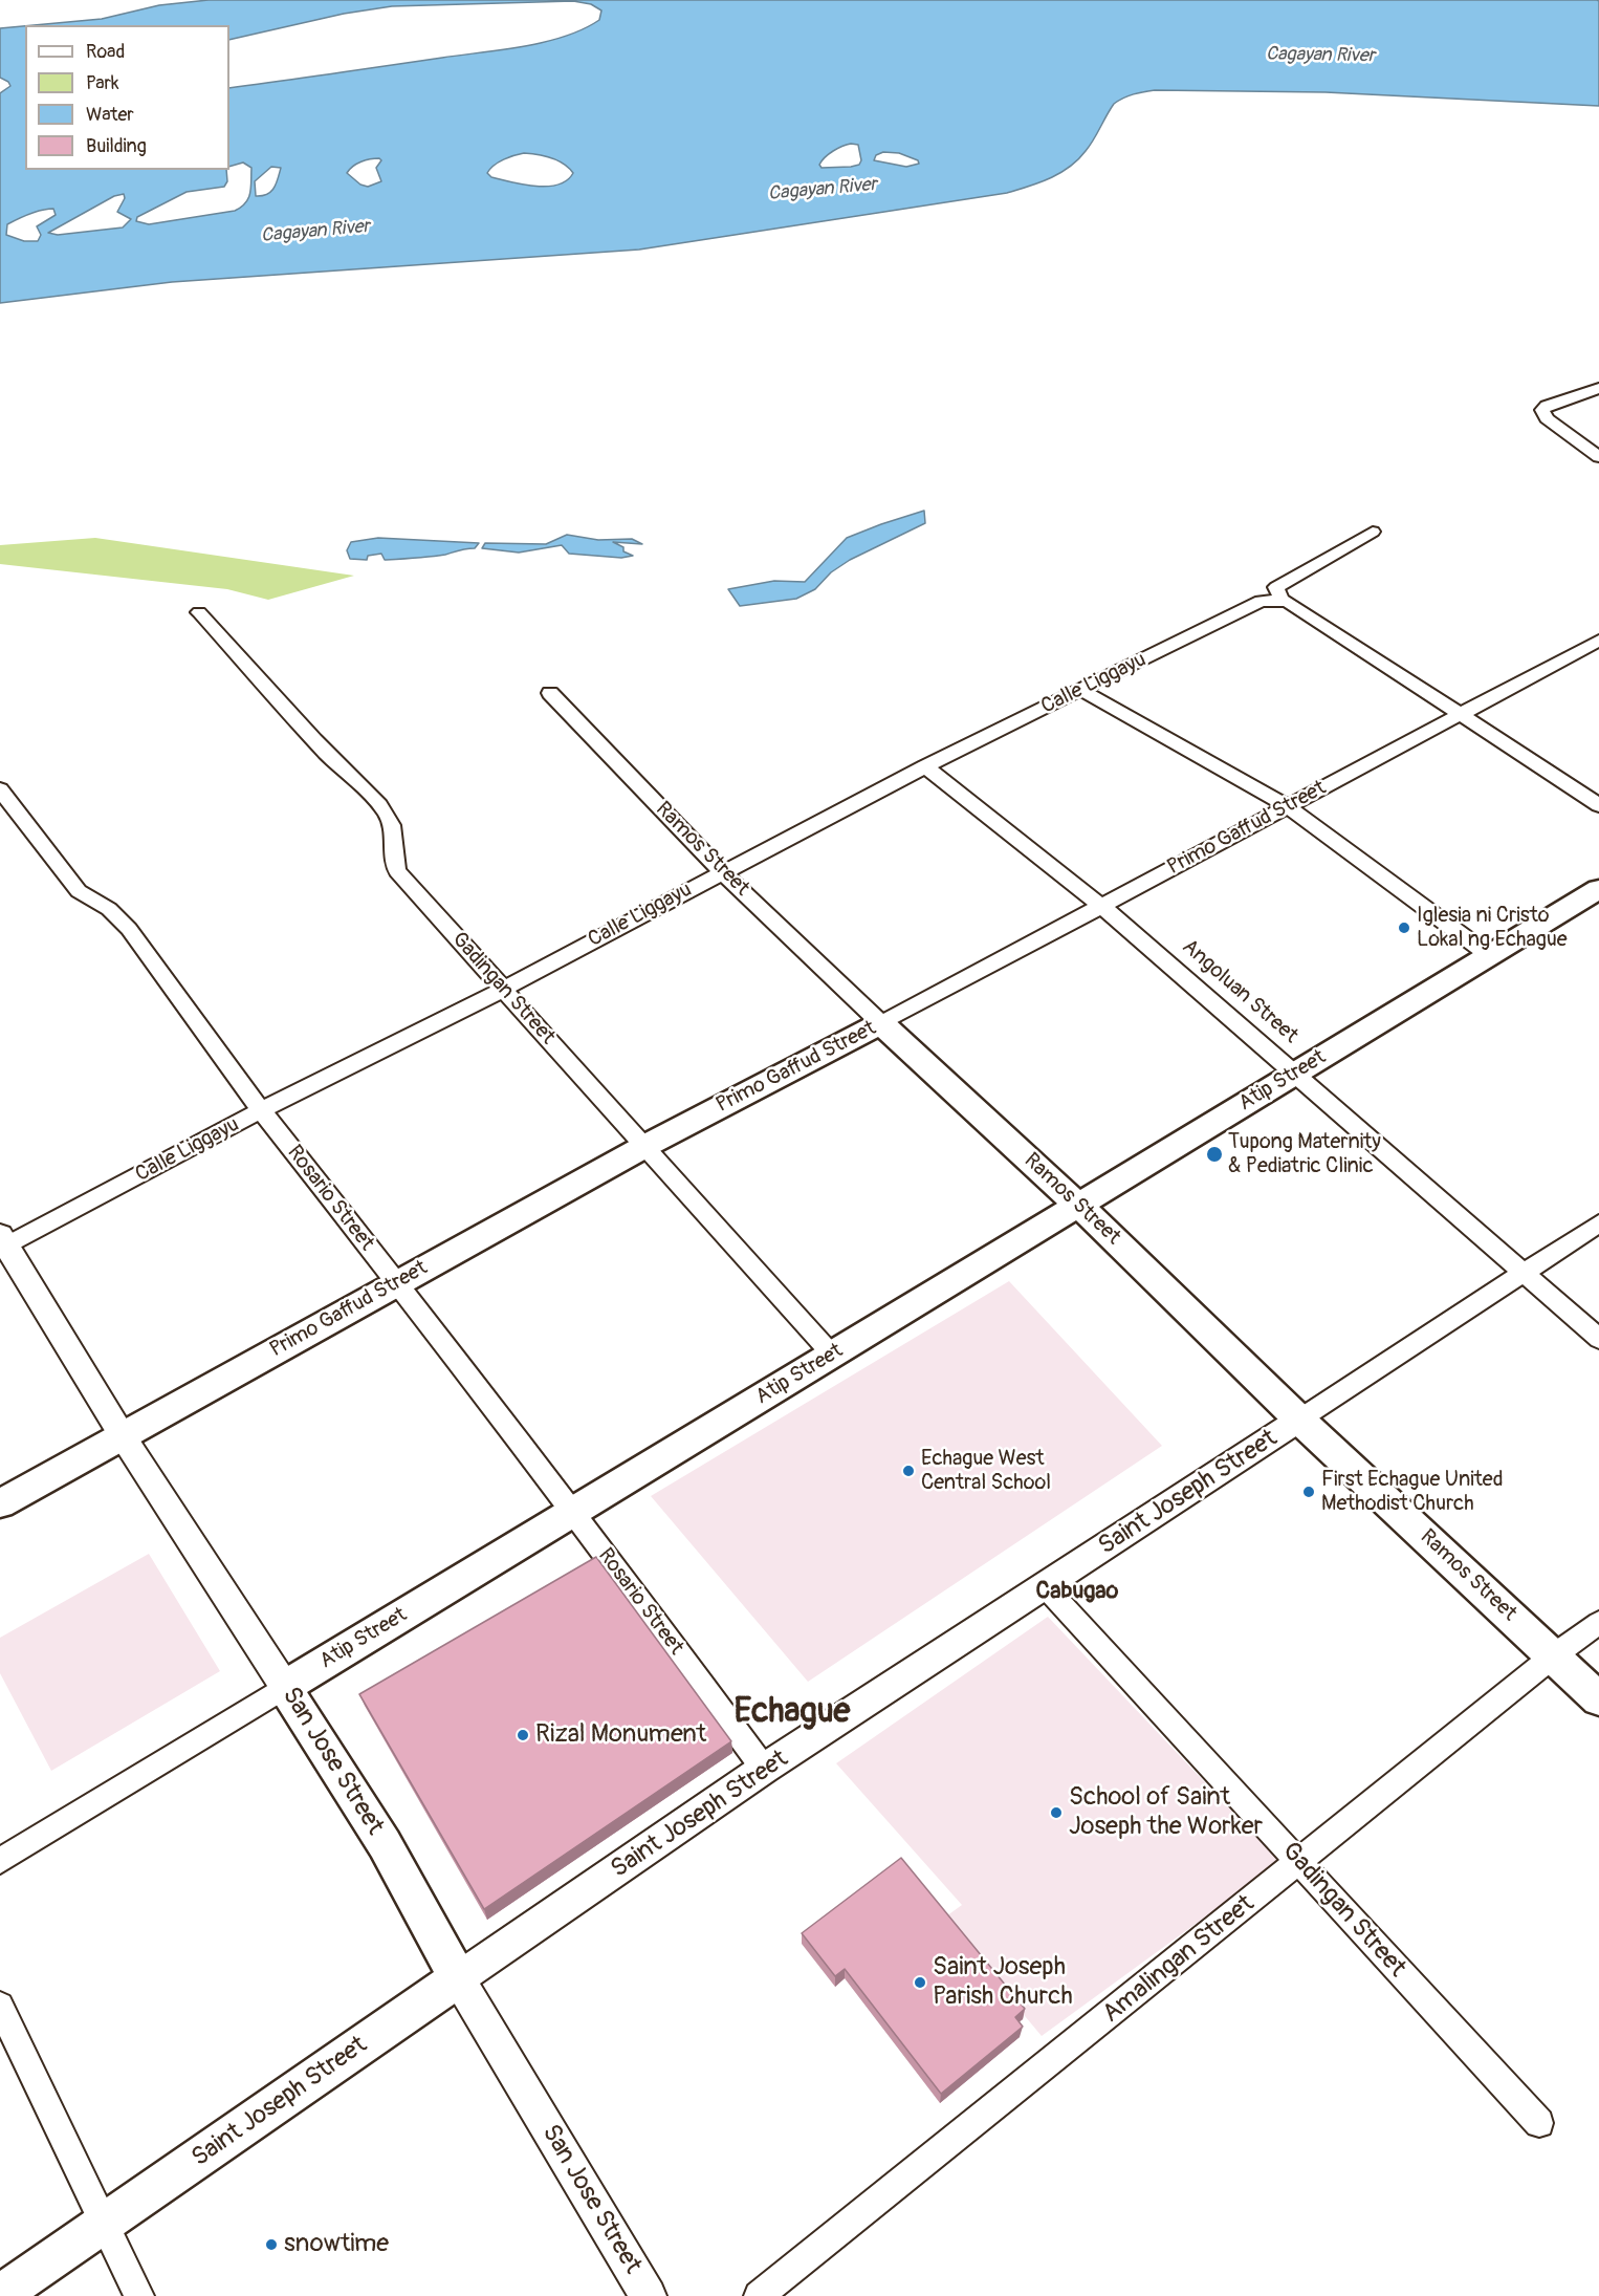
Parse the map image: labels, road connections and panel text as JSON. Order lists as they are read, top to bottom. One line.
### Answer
{"streets":{"main road":["Primo Gaffud Street","Ramos Street","Atip Street","Saint Joseph Street","San Jose Street"],"street":["Calle Liggayu","Gadingan Street","Angoluan Street","Rosario Street","Amalingan Street"]},"crossings":[["Calle Liggayu","Ramos Street"],["Calle Liggayu","Gadingan Street"],["Calle Liggayu","Angoluan Street"],["Calle Liggayu","Rosario Street"],["Calle Liggayu","San Jose Street"],["Primo Gaffud Street","Ramos Street"],["Primo Gaffud Street","Gadingan Street"],["Primo Gaffud Street","Angoluan Street"],["Primo Gaffud Street","Rosario Street"],["Primo Gaffud Street","San Jose Street"],["Ramos Street","Atip Street"],["Ramos Street","Saint Joseph Street"],["Ramos Street","Amalingan Street"],["Gadingan Street","Atip Street"],["Gadingan Street","Saint Joseph Street"],["Gadingan Street","Amalingan Street"],["Angoluan Street","Atip Street"],["Angoluan Street","Saint Joseph Street"],["Atip Street","Rosario Street"],["Atip Street","San Jose Street"],["Rosario Street","Saint Joseph Street"],["Saint Joseph Street","San Jose Street"]],"districts":["Cabugao","Echague"],"water":["Cagayan River"],"places":["Iglesia ni Cristo Lokal ng Echague","Tupong Maternity & Pediatric Clinic","Echague West Central School","First Echague United Methodist Church","Rizal Monument","School of Saint Joseph the Worker","Saint Joseph Parish Church","snowtime"],"legend":["Road","Park","Water","Building"]}
